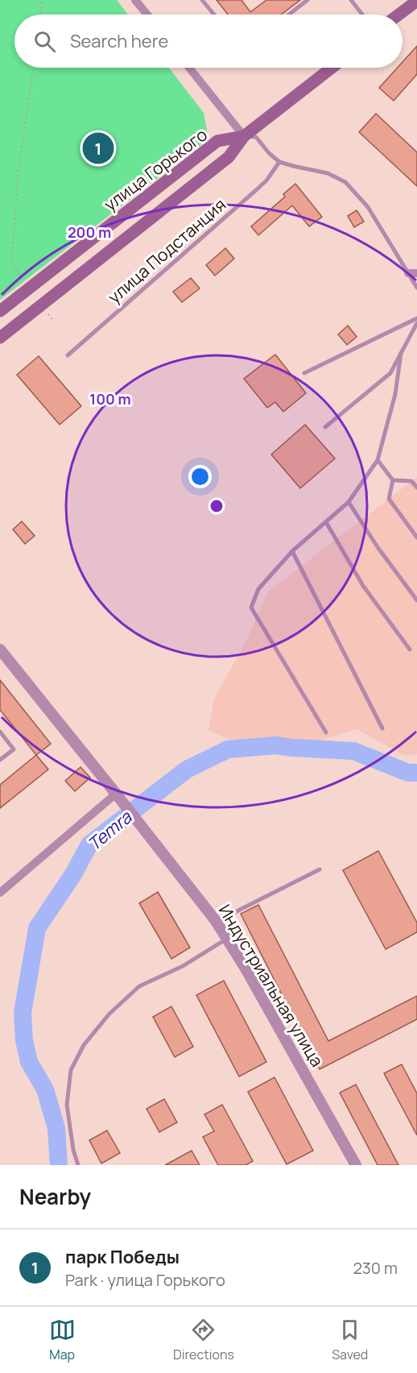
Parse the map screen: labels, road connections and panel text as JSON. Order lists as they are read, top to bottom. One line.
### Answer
{"streets":{"main road":["улица Горького"],"street":["Индустриальная улица"],"lane":["улица Подстанция"]},"water":["Temra"],"page":{"search":"Search here","pins":"1","heading":"Nearby","list":[{"mark":"1","name":"парк Победы","note":"Park · улица Горького","value":"230 m"}],"nav":["Map","Directions","Saved"]},"rings":["200 m","100 m"]}
